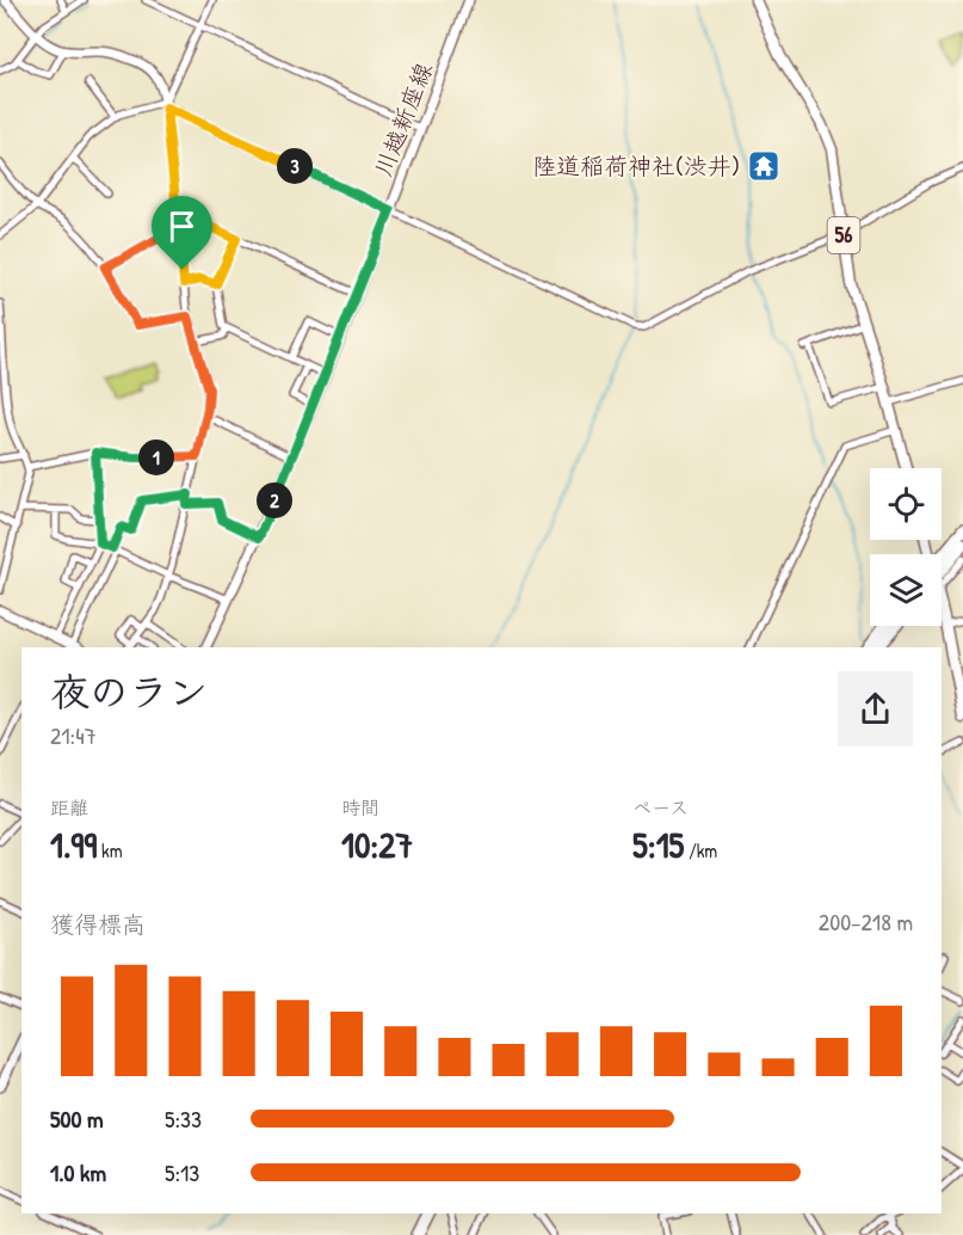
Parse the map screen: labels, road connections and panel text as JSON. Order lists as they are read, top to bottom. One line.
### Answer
{"streets":{"main road":["川越新座線","56"]},"places":{"temple":["陸道稲荷神社(渋井)"]},"page":{"pins":["3","1","2"],"heading":["夜のラン","21:47"],"stats":[["距離","1.99 km"],["時間","10:27"],["ペース","5:15 /km"]],"chart":["獲得標高","200–218 m"],"list":[{"name":"500 m","note":"5:33"},{"name":"1.0 km","note":"5:13"}]}}
